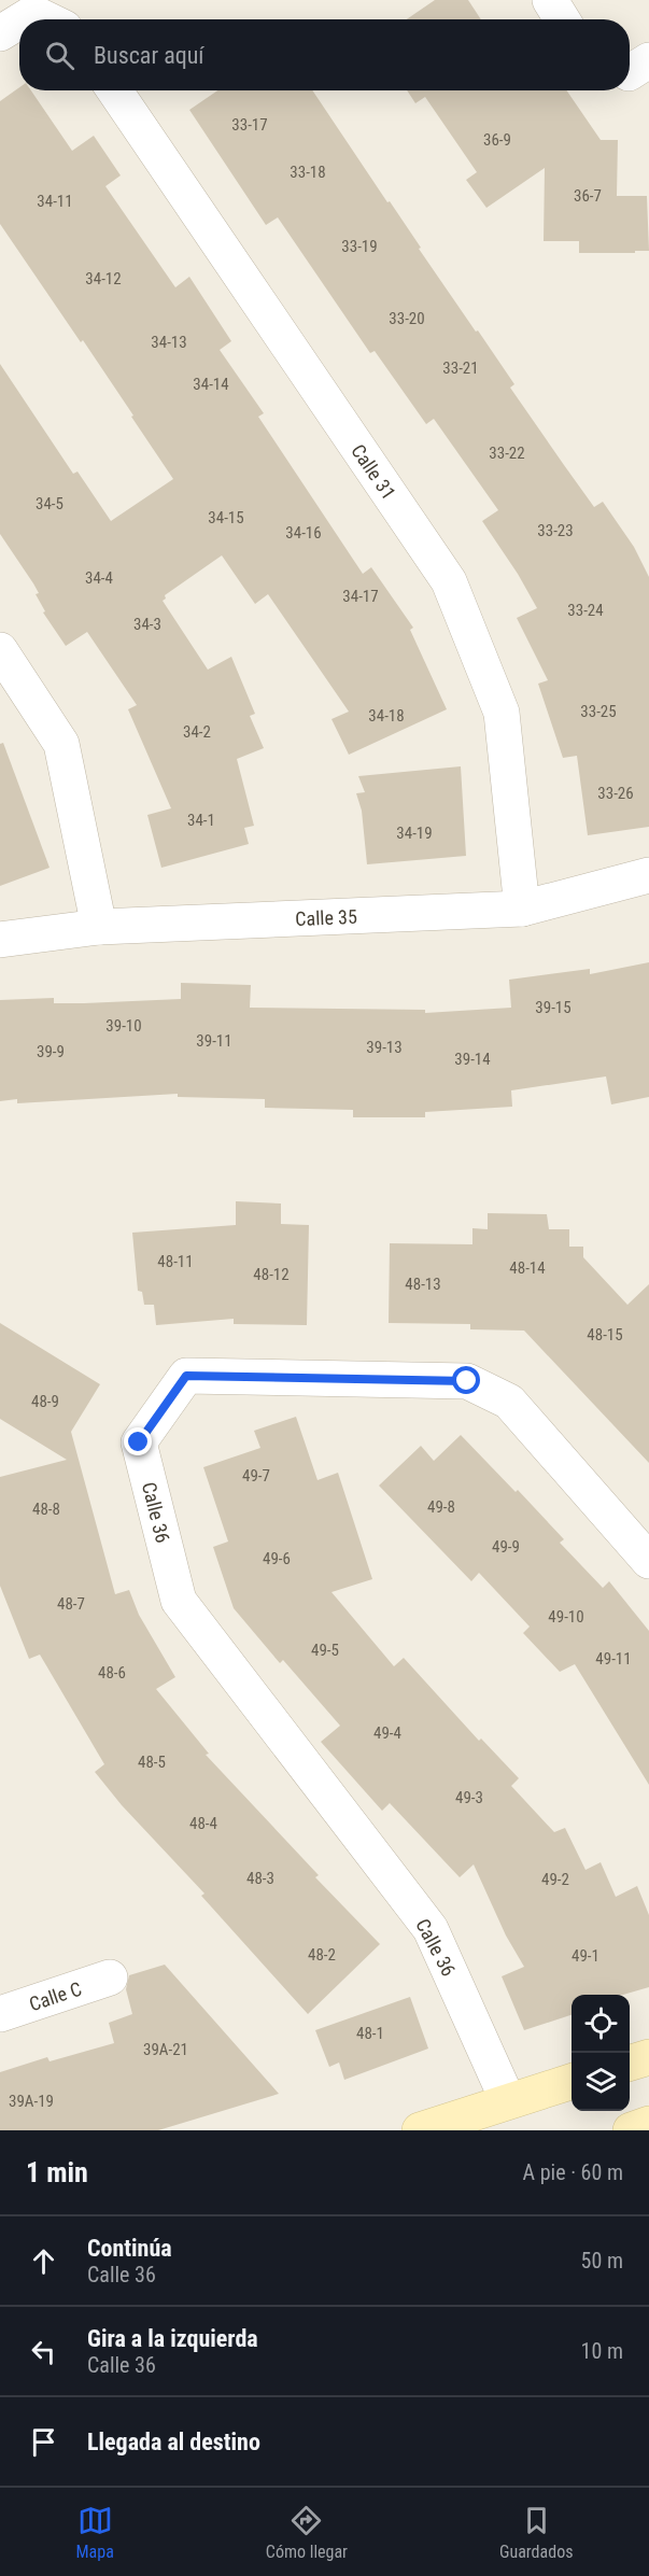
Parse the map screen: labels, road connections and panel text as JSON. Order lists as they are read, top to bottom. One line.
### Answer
{"streets":{"street":["Calle 31","Calle 35","Calle 36","Calle C"]},"crossings":[["Calle 31","Calle 35"]],"house_numbers":["33-17","36-9","33-18","36-7","34-11","33-19","34-12","33-20","34-13","33-21","34-14","33-22","34-5","34-15","33-23","34-16","34-4","34-17","33-24","34-3","33-25","34-18","34-2","33-26","34-1","34-19","39-15","39-10","39-11","39-13","39-9","39-14","48-11","48-14","48-12","48-13","48-15","48-9","49-7","49-8","48-8","49-9","49-6","48-7","49-10","49-5","49-11","48-6","49-4","48-5","49-3","48-4","48-3","49-2","48-2","49-1","48-1","39A-21","39A-19"],"page":{"search":"Buscar aquí","heading":["1 min","A pie · 60 m"],"list":[["Continúa","Calle 36","50 m"],["Gira a la izquierda","Calle 36","10 m"],"Llegada al destino"],"nav":["Mapa","Cómo llegar","Guardados"]}}
